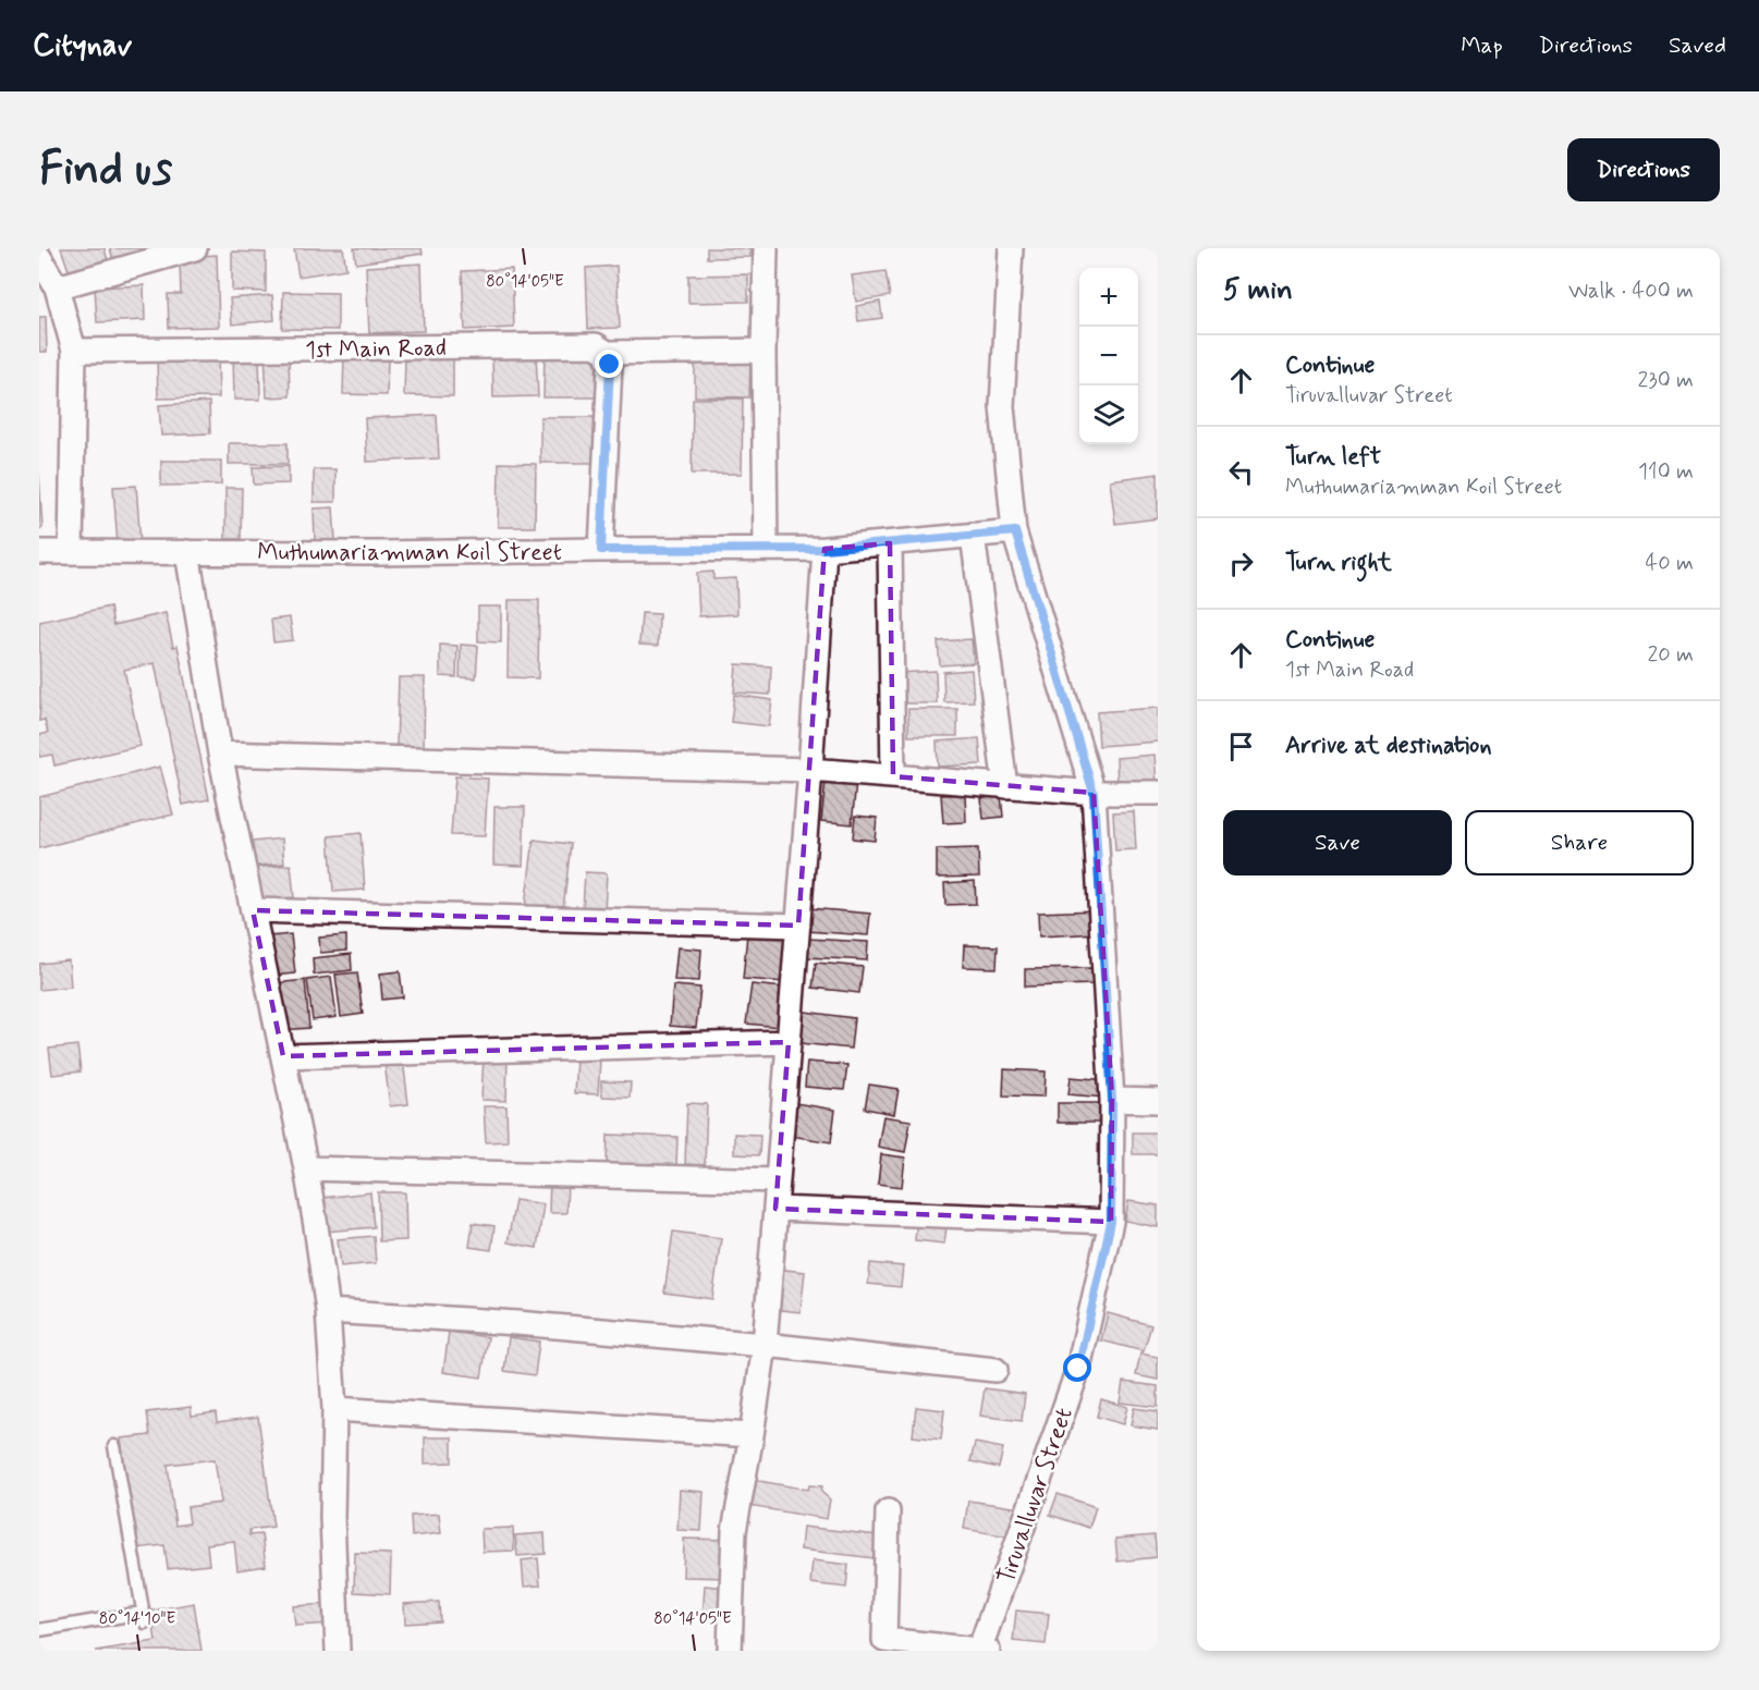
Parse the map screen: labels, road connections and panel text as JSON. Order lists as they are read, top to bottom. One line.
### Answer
{"streets":{"street":["1st Main Road","Muthumariamman Koil Street","Tiruvalluvar Street"]},"crossings":[["Muthumariamman Koil Street","Tiruvalluvar Street"]],"page":{"header":"Citynav","nav":["Map","Directions","Saved"],"buttons":["Directions",["Save","Share"]],"title":"Find us","heading":["5 min","Walk · 400 m"],"map_buttons":["+","−"],"list":[["Continue","Tiruvalluvar Street","230 m"],["Turn left","Muthumariamman Koil Street","110 m"],["Turn right","40 m"],["Continue","1st Main Road","20 m"],"Arrive at destination"]},"coordinates":["80°14'05\"E","80°14'10\"E"]}
